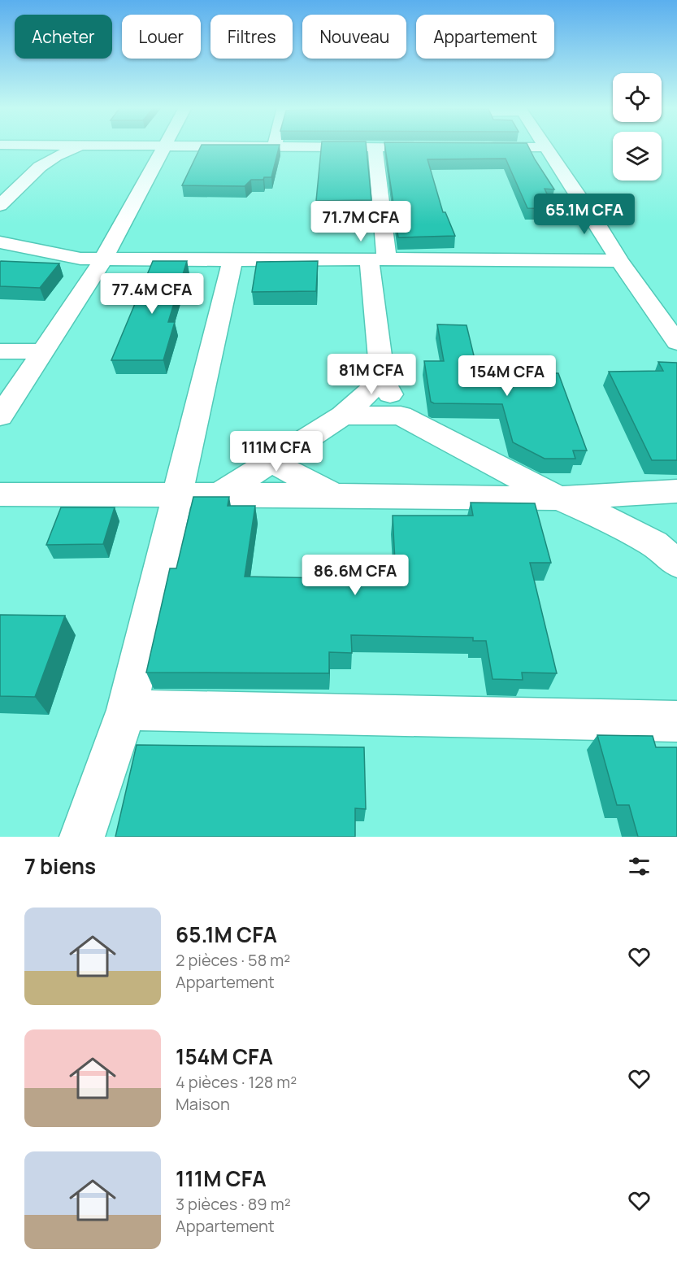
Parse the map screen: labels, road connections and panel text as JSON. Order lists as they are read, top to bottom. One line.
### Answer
{"page":{"chip":["Acheter","Louer","Filtres","Nouveau","Appartement"],"price":["65.1M CFA","71.7M CFA","77.4M CFA","81M CFA","154M CFA","111M CFA","86.6M CFA"],"heading":"7 biens","list":[{"name":"65.1M CFA","note":"2 pièces · 58 m² · Appartement"},{"name":"154M CFA","note":"4 pièces · 128 m² · Maison"},{"name":"111M CFA","note":"3 pièces · 89 m² · Appartement"}]}}
